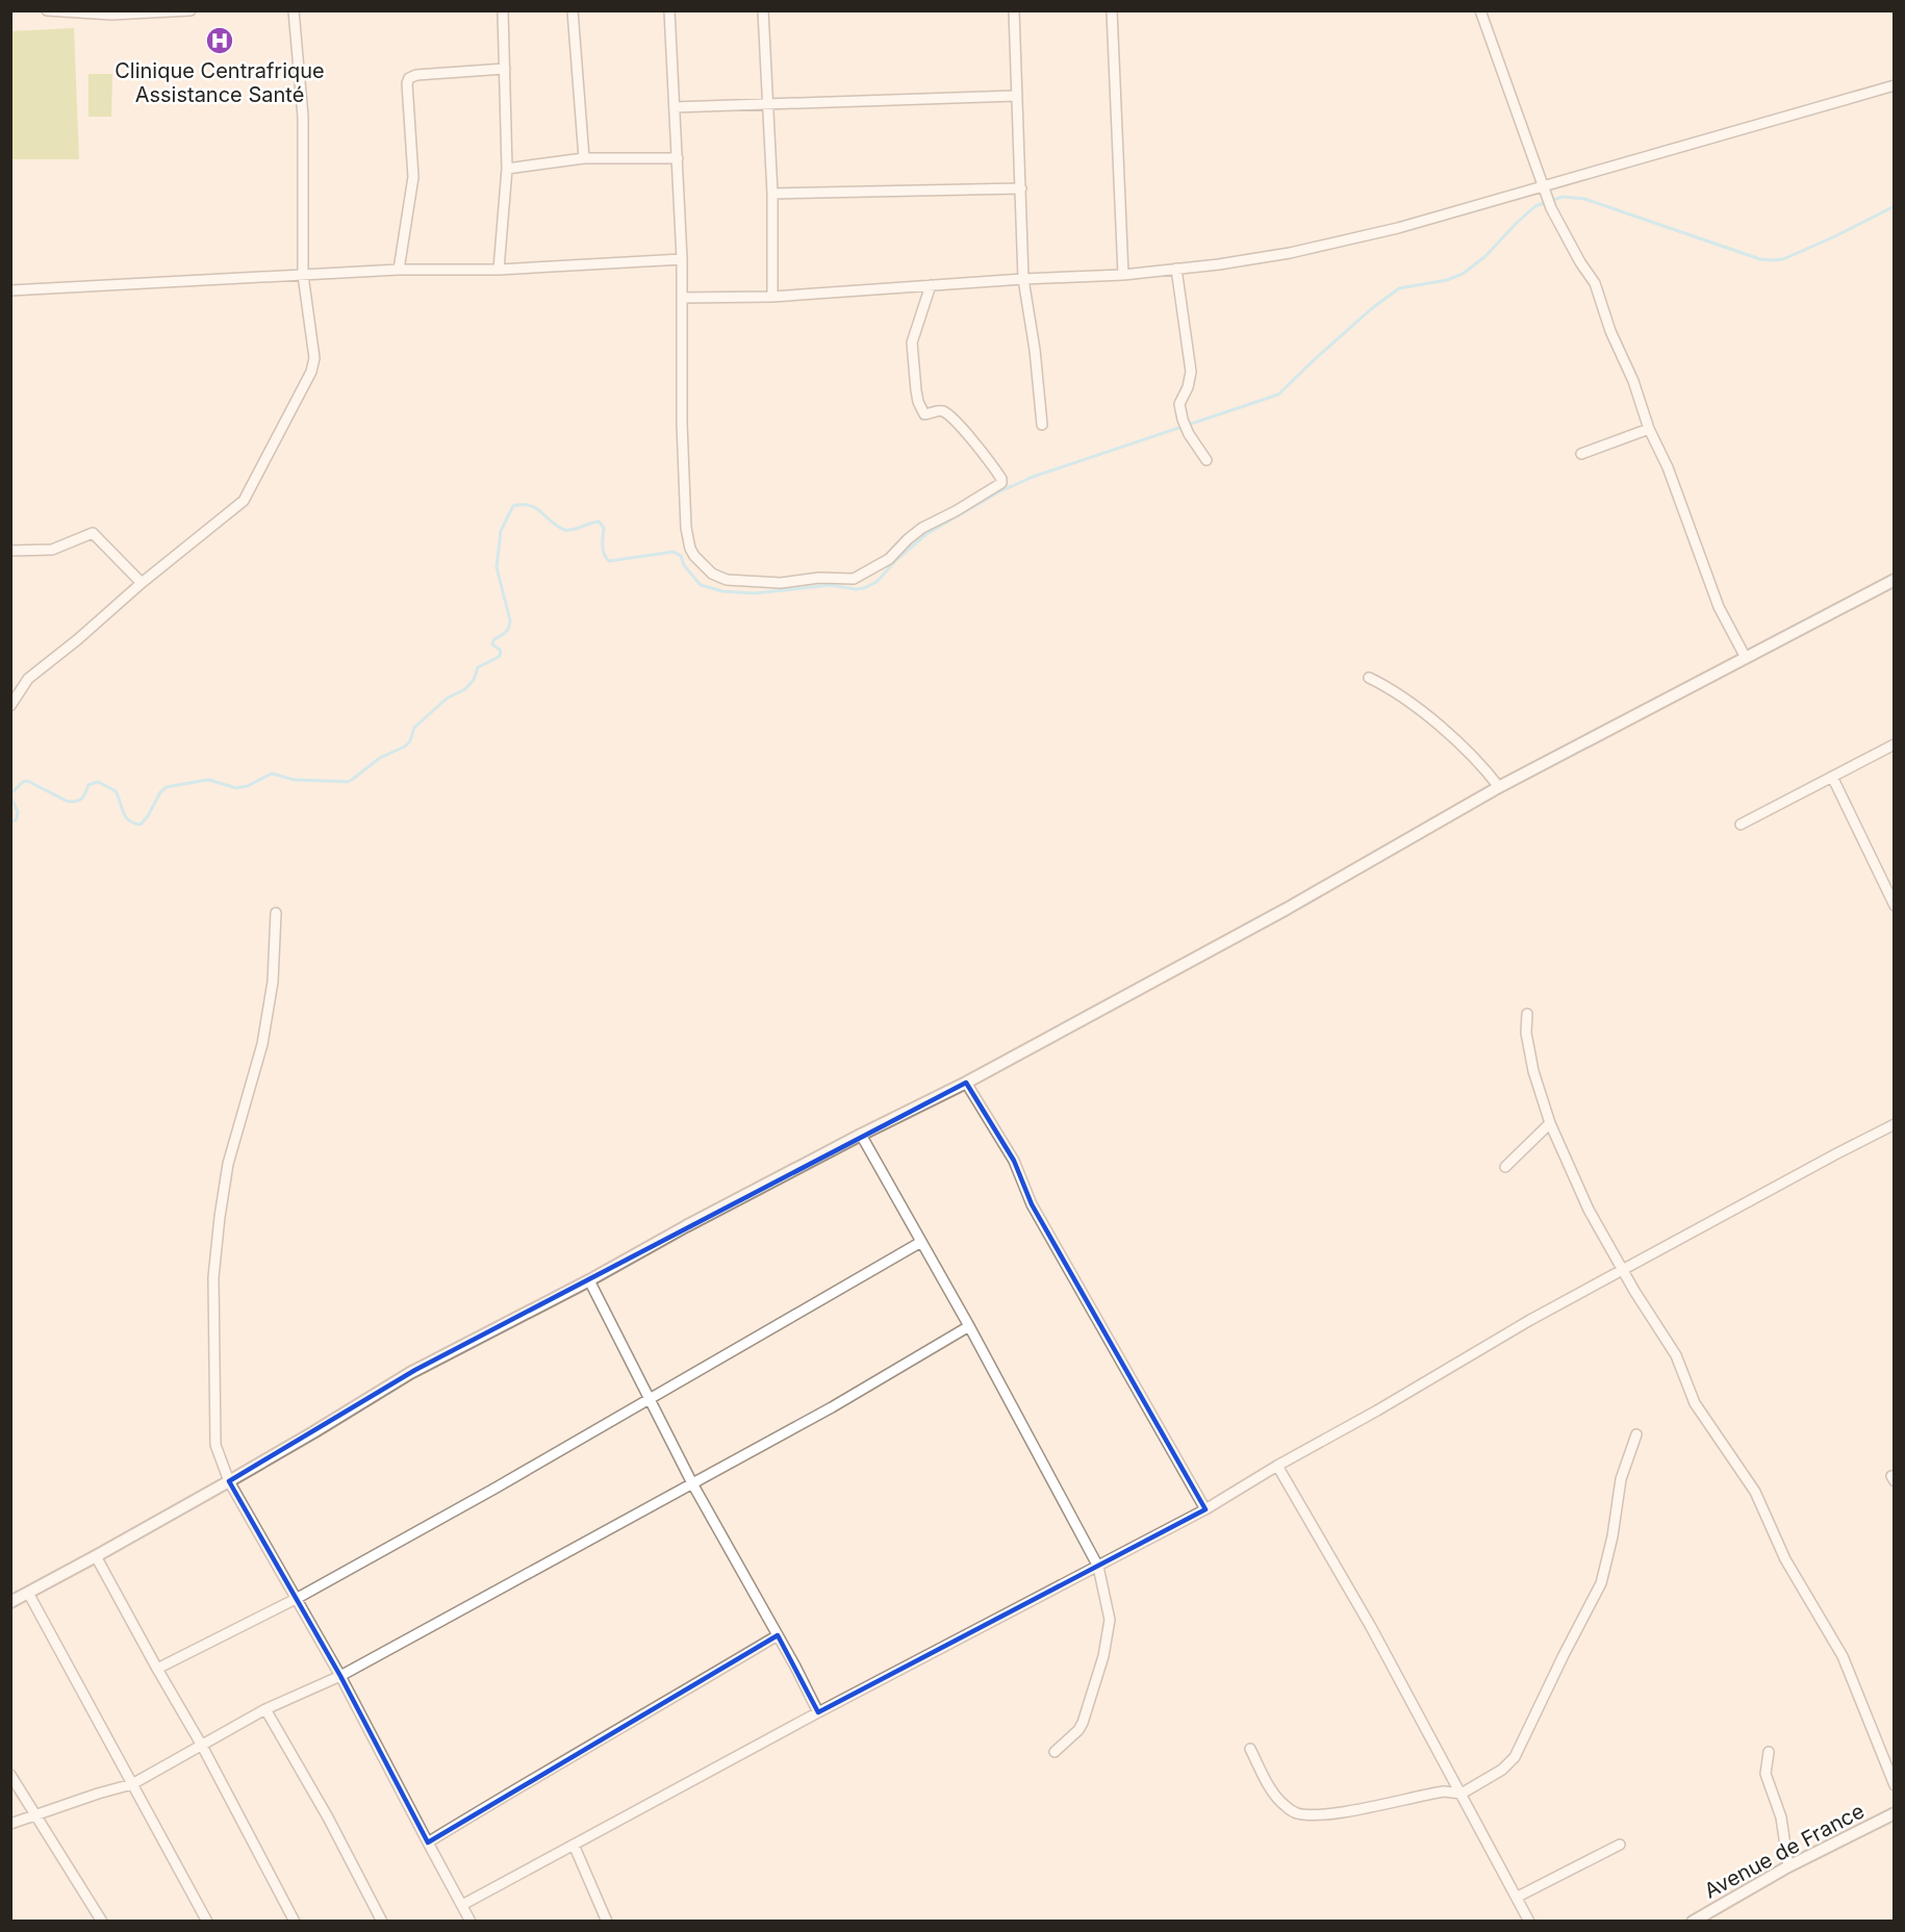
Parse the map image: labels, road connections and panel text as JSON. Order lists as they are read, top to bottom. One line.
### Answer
{"streets":{"street":["Avenue de France"]},"places":{"hospital":["Clinique Centrafrique Assistance Santé"]}}
